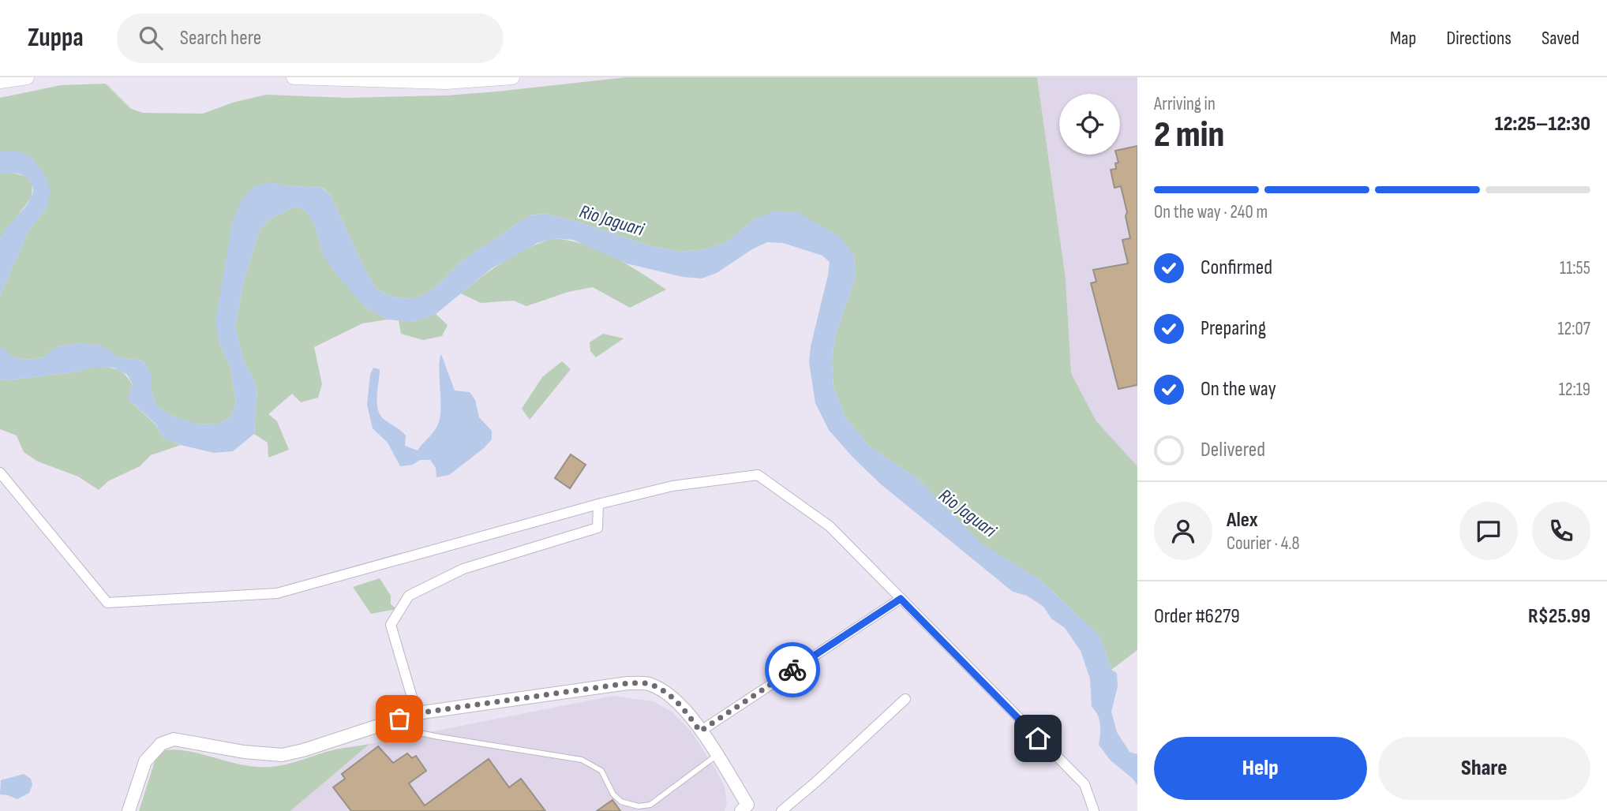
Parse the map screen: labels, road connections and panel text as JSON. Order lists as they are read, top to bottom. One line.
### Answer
{"water":["Rio Jaguari"],"page":{"header":"Zuppa","search":"Search here","nav":["Map","Directions","Saved"],"heading":["2 min","Arriving in","12:25–12:30"],"panel":["Alex","Courier · 4.8","Order #6279","R$25.99"],"bar":"On the way · 240 m","list":[["Confirmed","11:55"],["Preparing","12:07"],["On the way","12:19"],"Delivered"],"buttons":["Help","Share"]}}
